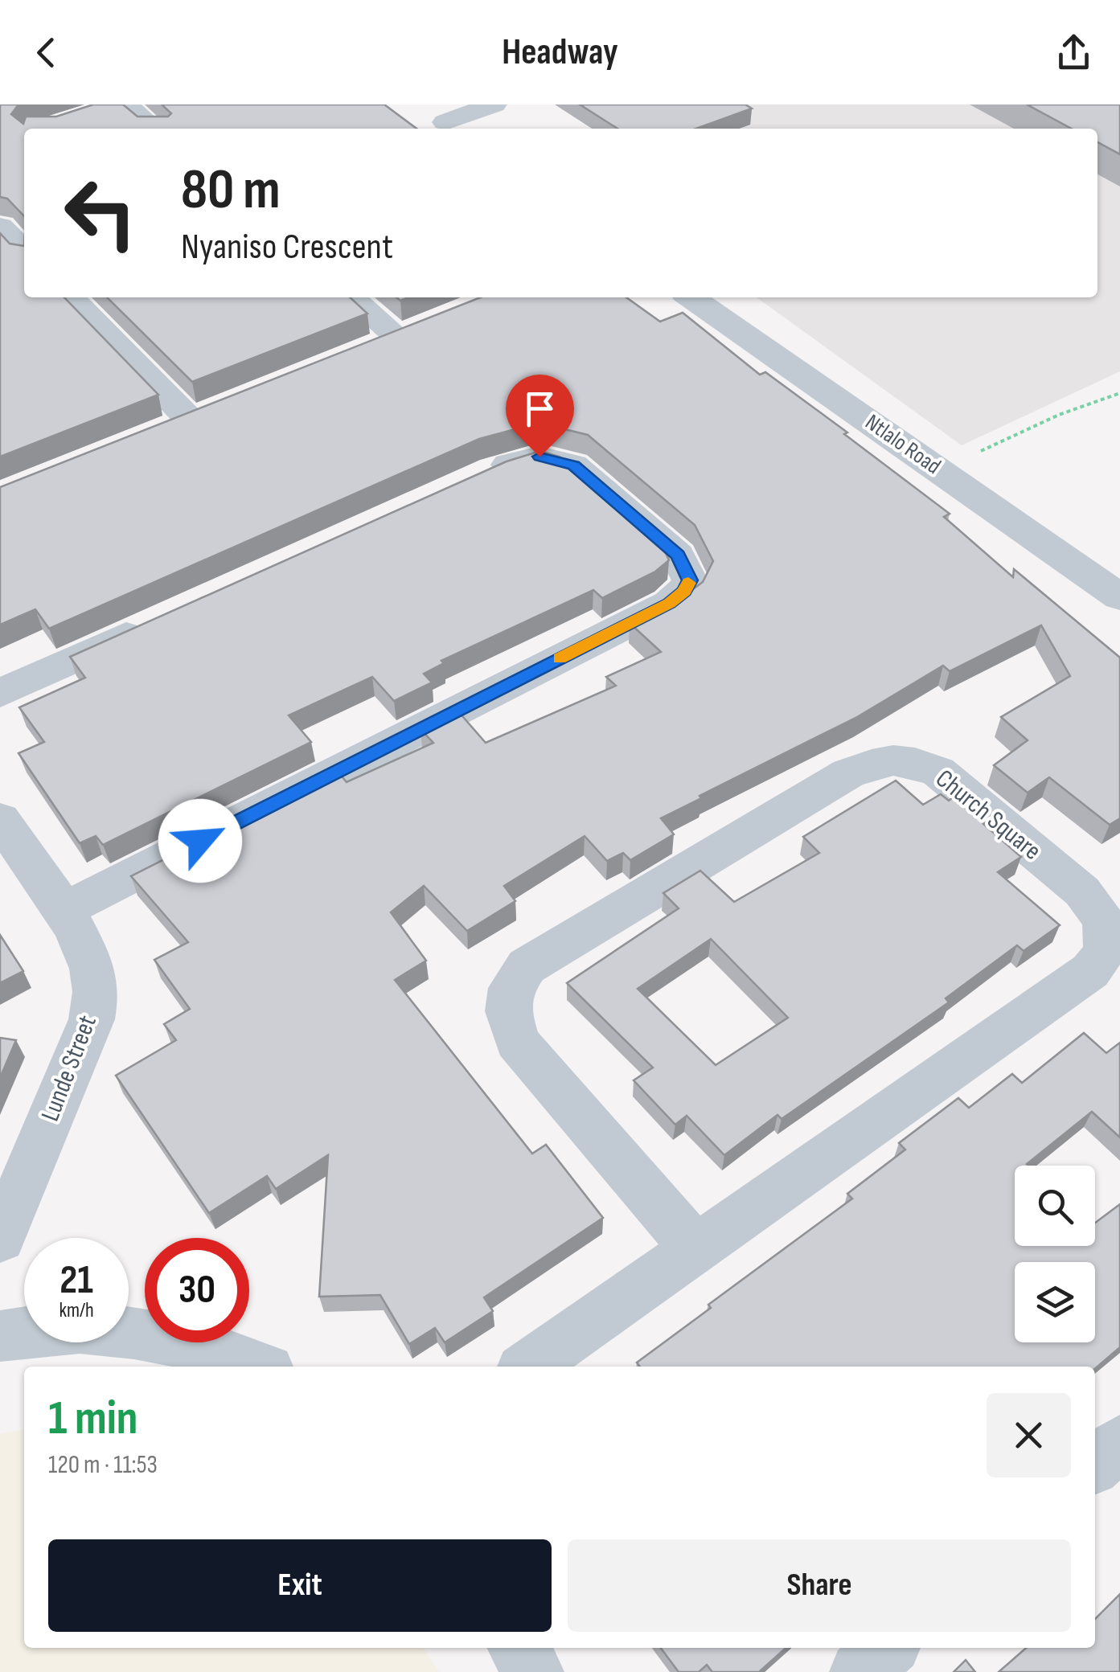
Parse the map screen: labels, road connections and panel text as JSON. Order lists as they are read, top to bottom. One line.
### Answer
{"streets":{"street":["Ntlalo Road","Church Square","Lunde Street"]},"page":{"header":"Headway","turn":["80 m","Nyaniso Crescent"],"speed":"21 km/h","limit":"30","heading":["1 min","120 m · 11:53"],"buttons":["Exit","Share"]}}
